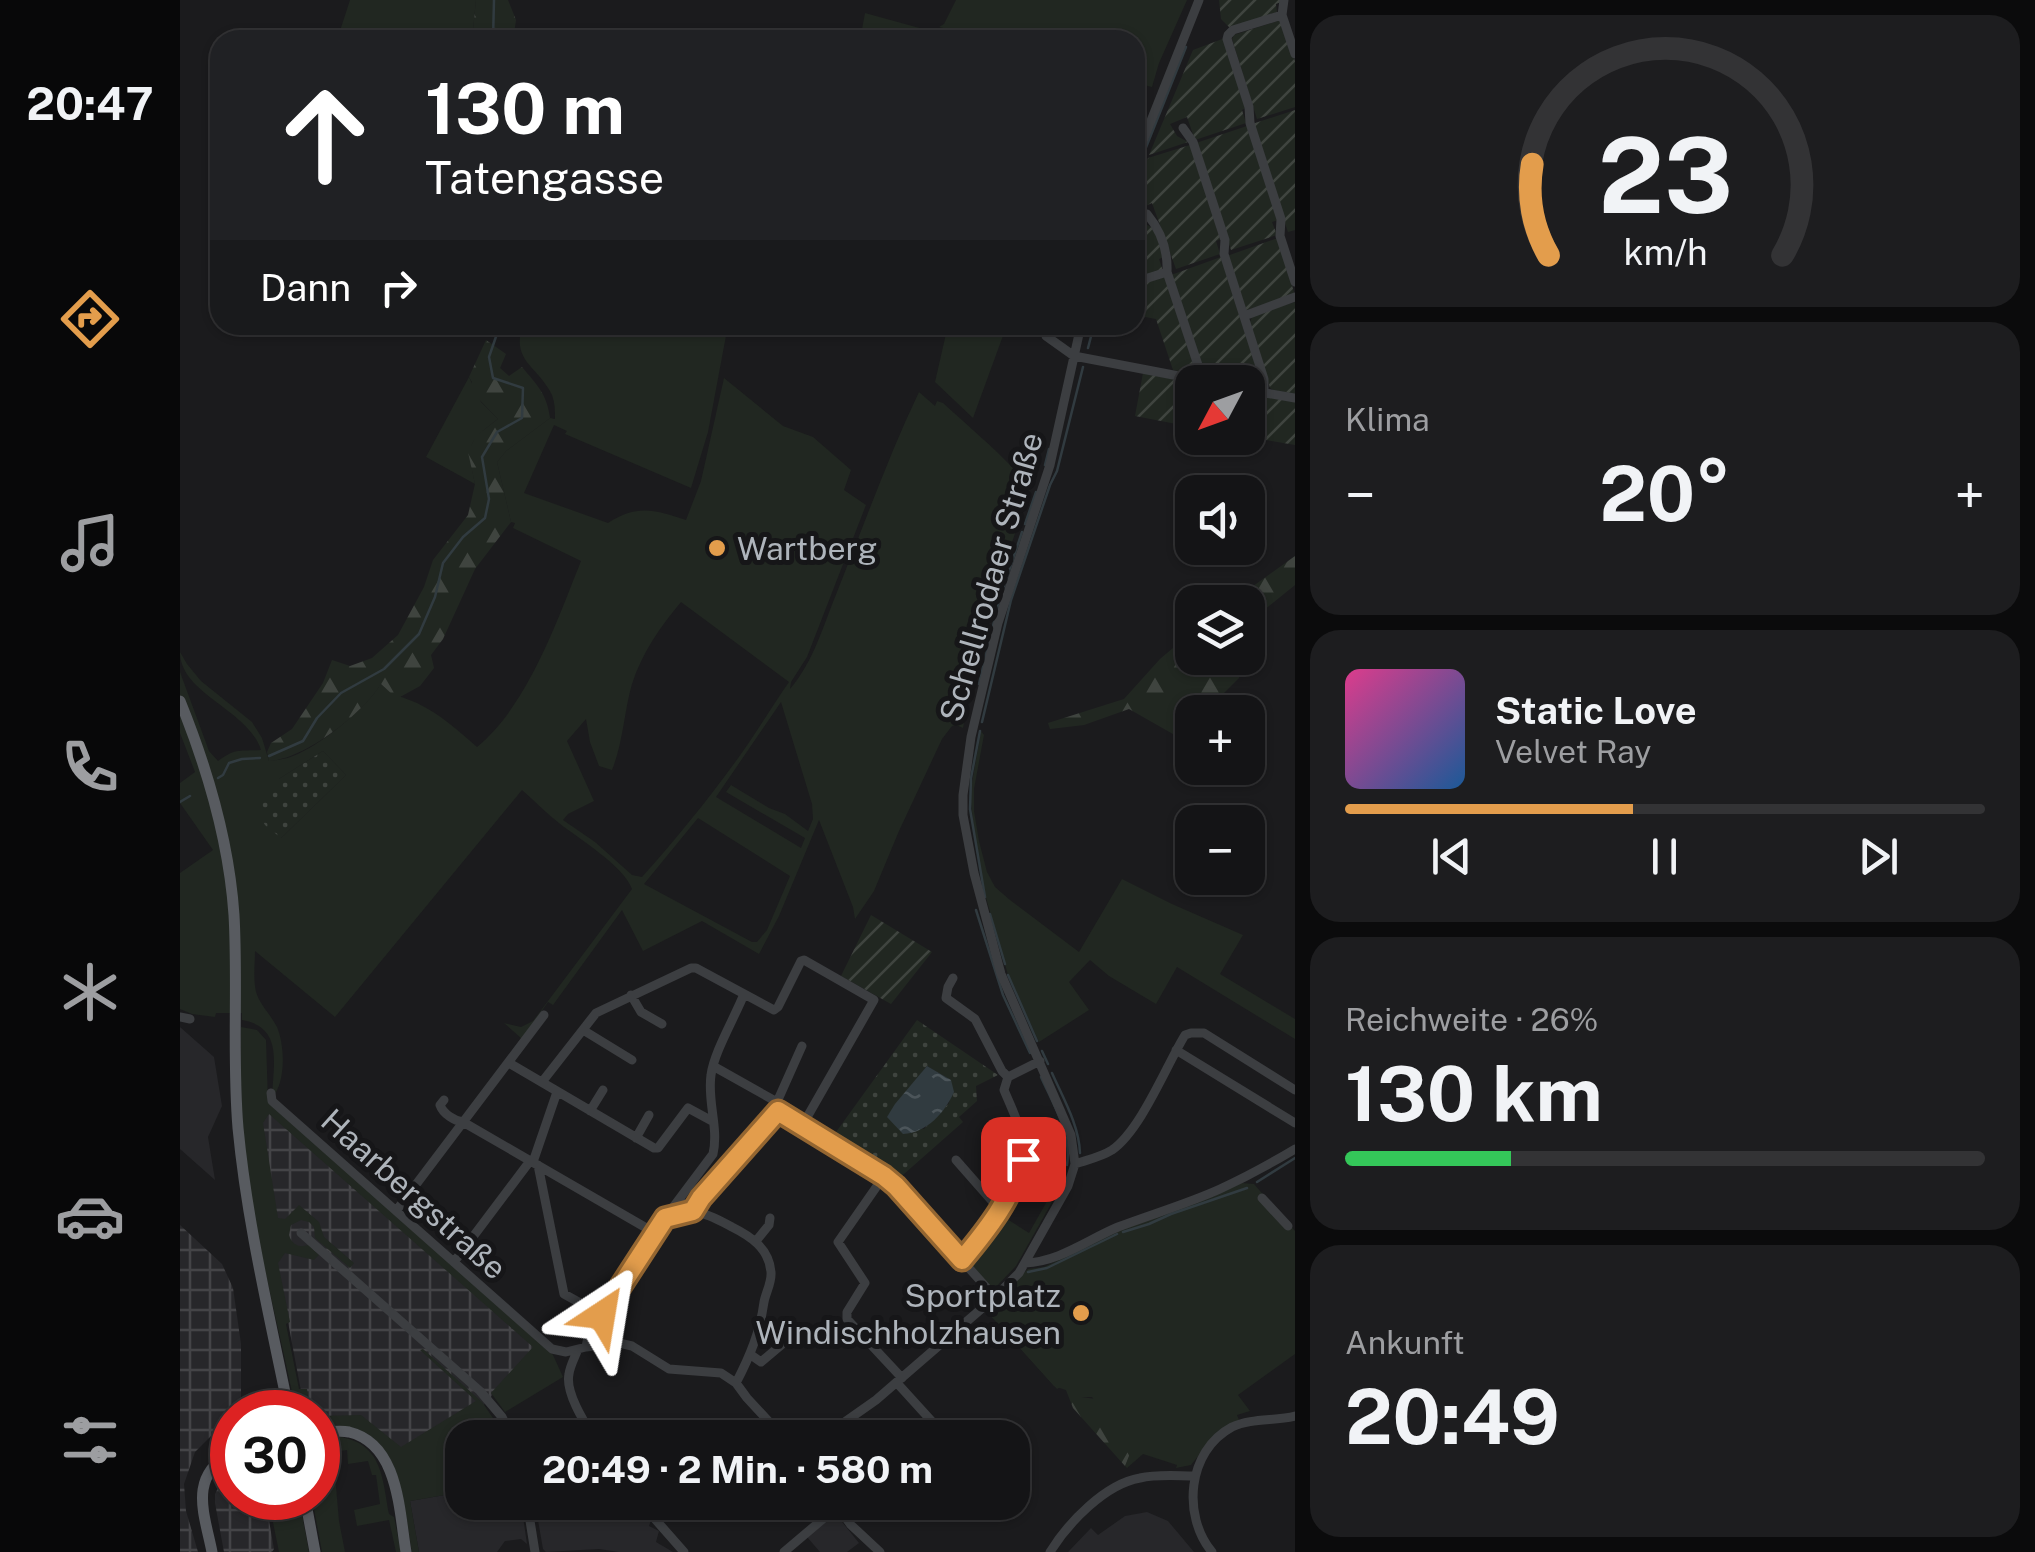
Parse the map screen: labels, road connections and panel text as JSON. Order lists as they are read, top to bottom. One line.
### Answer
{"streets":{"street":["Schellrodaer Straße","Haarbergstraße"]},"places":["Wartberg","Sportplatz Windischholzhausen"],"north":"bottom left","page":{"tabs":"20:47","turn":["130 m","Tatengasse"],"then":"Dann","tile":["Klima",["Reichweite · 26%","130 km"],["Ankunft","20:49"]],"map_buttons":["+","−"],"heat":["−","20°","+"],"song":["Static Love","Velvet Ray"],"limit":"30","trip":"20:49 · 2 Min. · 580 m","gauge":["23","km/h"]}}
